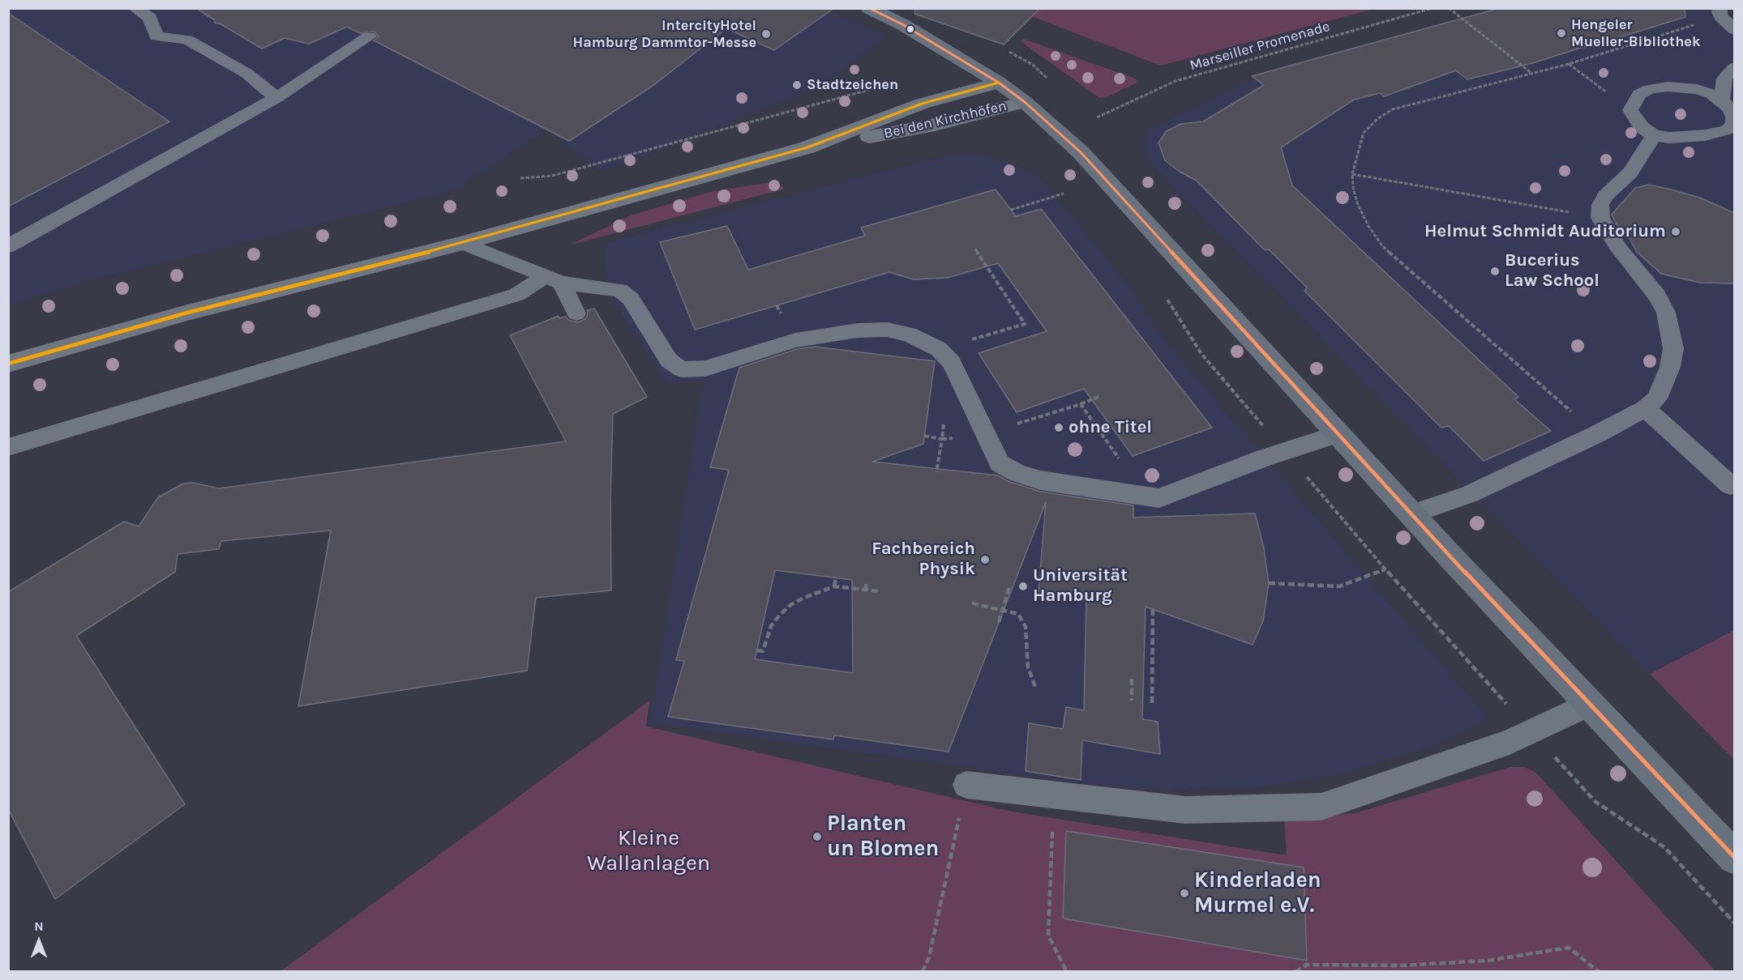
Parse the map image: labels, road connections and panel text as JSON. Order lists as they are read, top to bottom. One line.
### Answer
{"streets":{"street":["Bei den Kirchhöfen"],"path":["Marseiller Promenade"]},"parks":["Kleine Wallanlagen"],"places":["Hengeler Mueller-Bibliothek","IntercityHotel Hamburg Dammtor-Messe","Stadtzeichen","Helmut Schmidt Auditorium","Bucerius Law School","ohne Titel","Fachbereich Physik","Universität Hamburg","Planten un Blomen","Kinderladen Murmel e.V."],"north":"top"}
